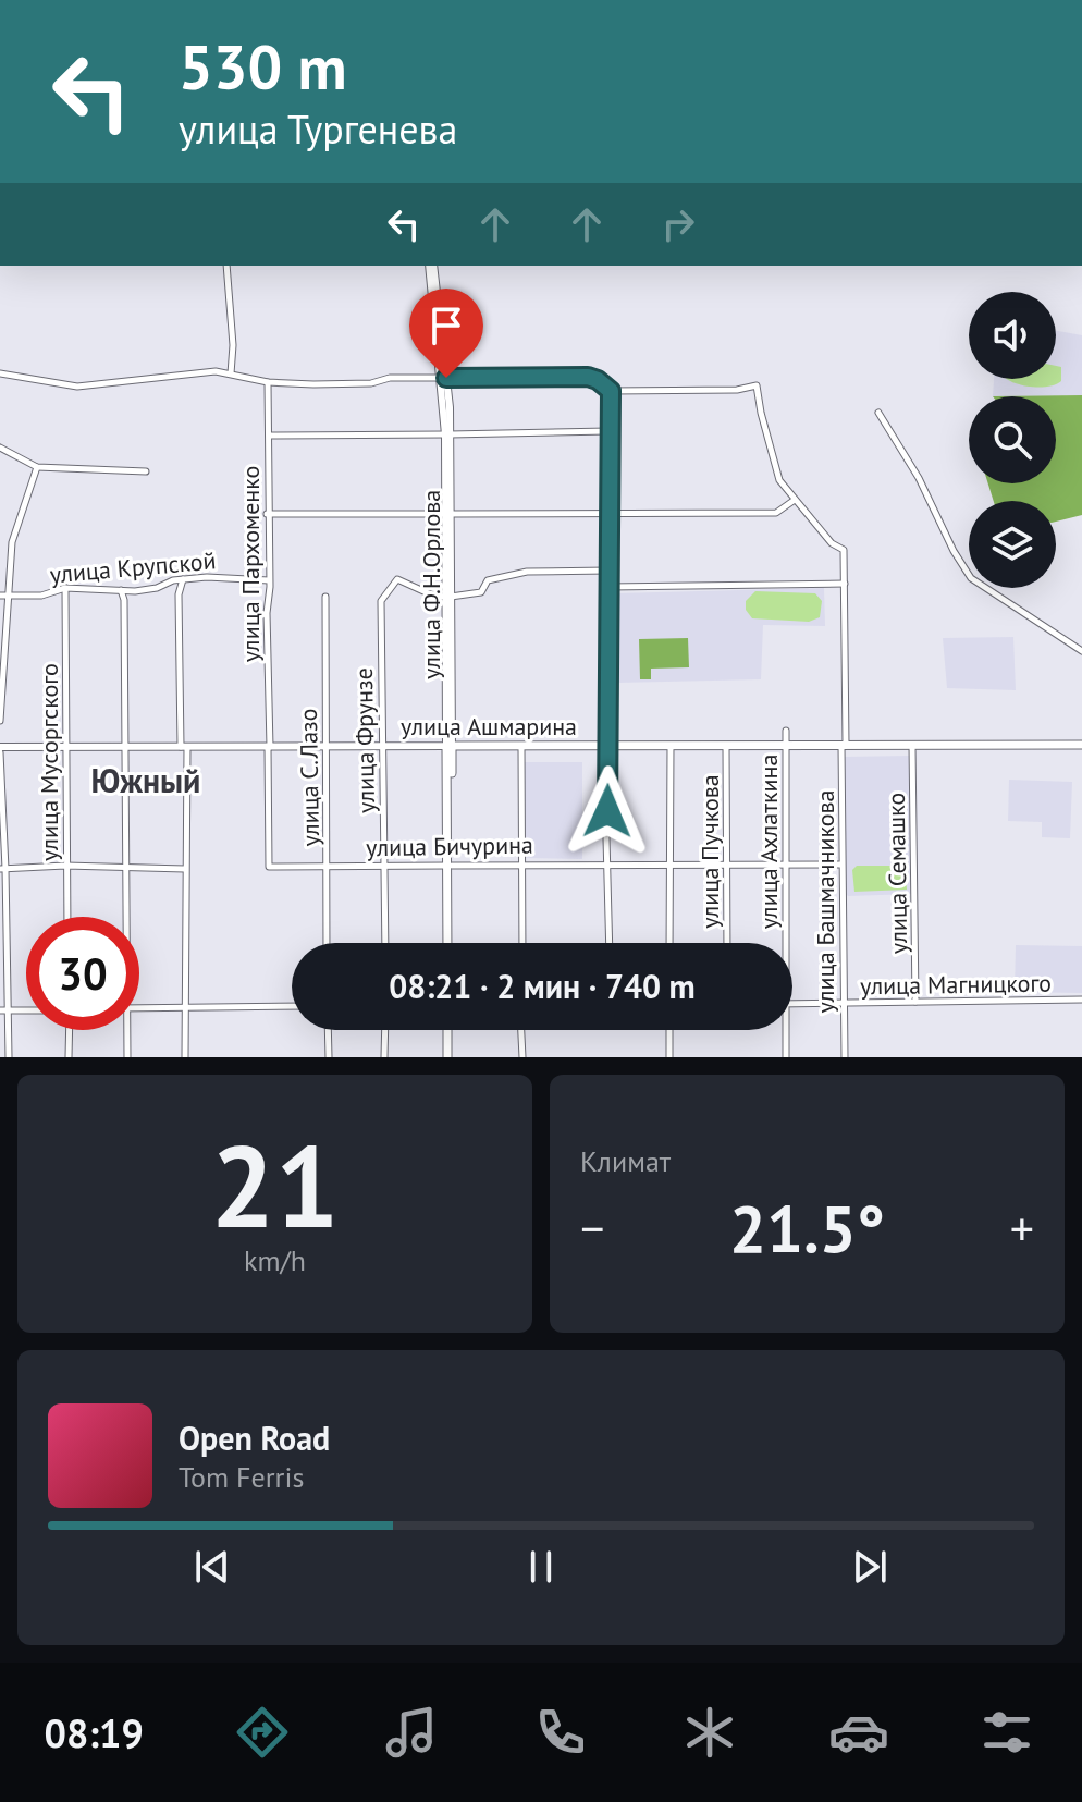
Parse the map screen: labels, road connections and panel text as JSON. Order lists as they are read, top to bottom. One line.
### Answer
{"streets":{"main road":["улица Ф.Н.Орлова","улица Ашмарина"],"street":["улица Пархоменко","улица Крупской","улица Фрунзе","улица Мусоргского","улица С.Лазо","улица Ахлаткина","улица Бичурина","улица Пучкова","улица Семашко","улица Башмачникова","улица Магницкого"]},"crossings":[["улица Пархоменко","улица Крупской"],["улица Пархоменко","улица Ашмарина"],["улица Пархоменко","улица Бичурина"],["улица Крупской","улица Мусоргского"],["улица Ф.Н.Орлова","улица Ашмарина"],["улица Ф.Н.Орлова","улица Фрунзе"],["улица Ф.Н.Орлова","улица Бичурина"],["улица Ашмарина","улица Фрунзе"],["улица Ашмарина","улица Мусоргского"],["улица Ашмарина","улица С.Лазо"],["улица Ашмарина","улица Ахлаткина"],["улица Ашмарина","улица Пучкова"],["улица Ашмарина","улица Семашко"],["улица Ашмарина","улица Башмачникова"],["улица Фрунзе","улица Бичурина"],["улица С.Лазо","улица Бичурина"],["улица Ахлаткина","улица Бичурина"],["улица Бичурина","улица Пучкова"],["улица Бичурина","улица Башмачникова"],["улица Семашко","улица Магницкого"],["улица Башмачникова","улица Магницкого"]],"districts":["Южный"],"page":{"turn":["530 m","улица Тургенева"],"limit":"30","trip":"08:21 · 2 мин · 740 m","tile":[["21","km/h"],"Климат"],"heat":["−","21.5°","+"],"song":["Open Road","Tom Ferris"],"tabs":"08:19"}}
